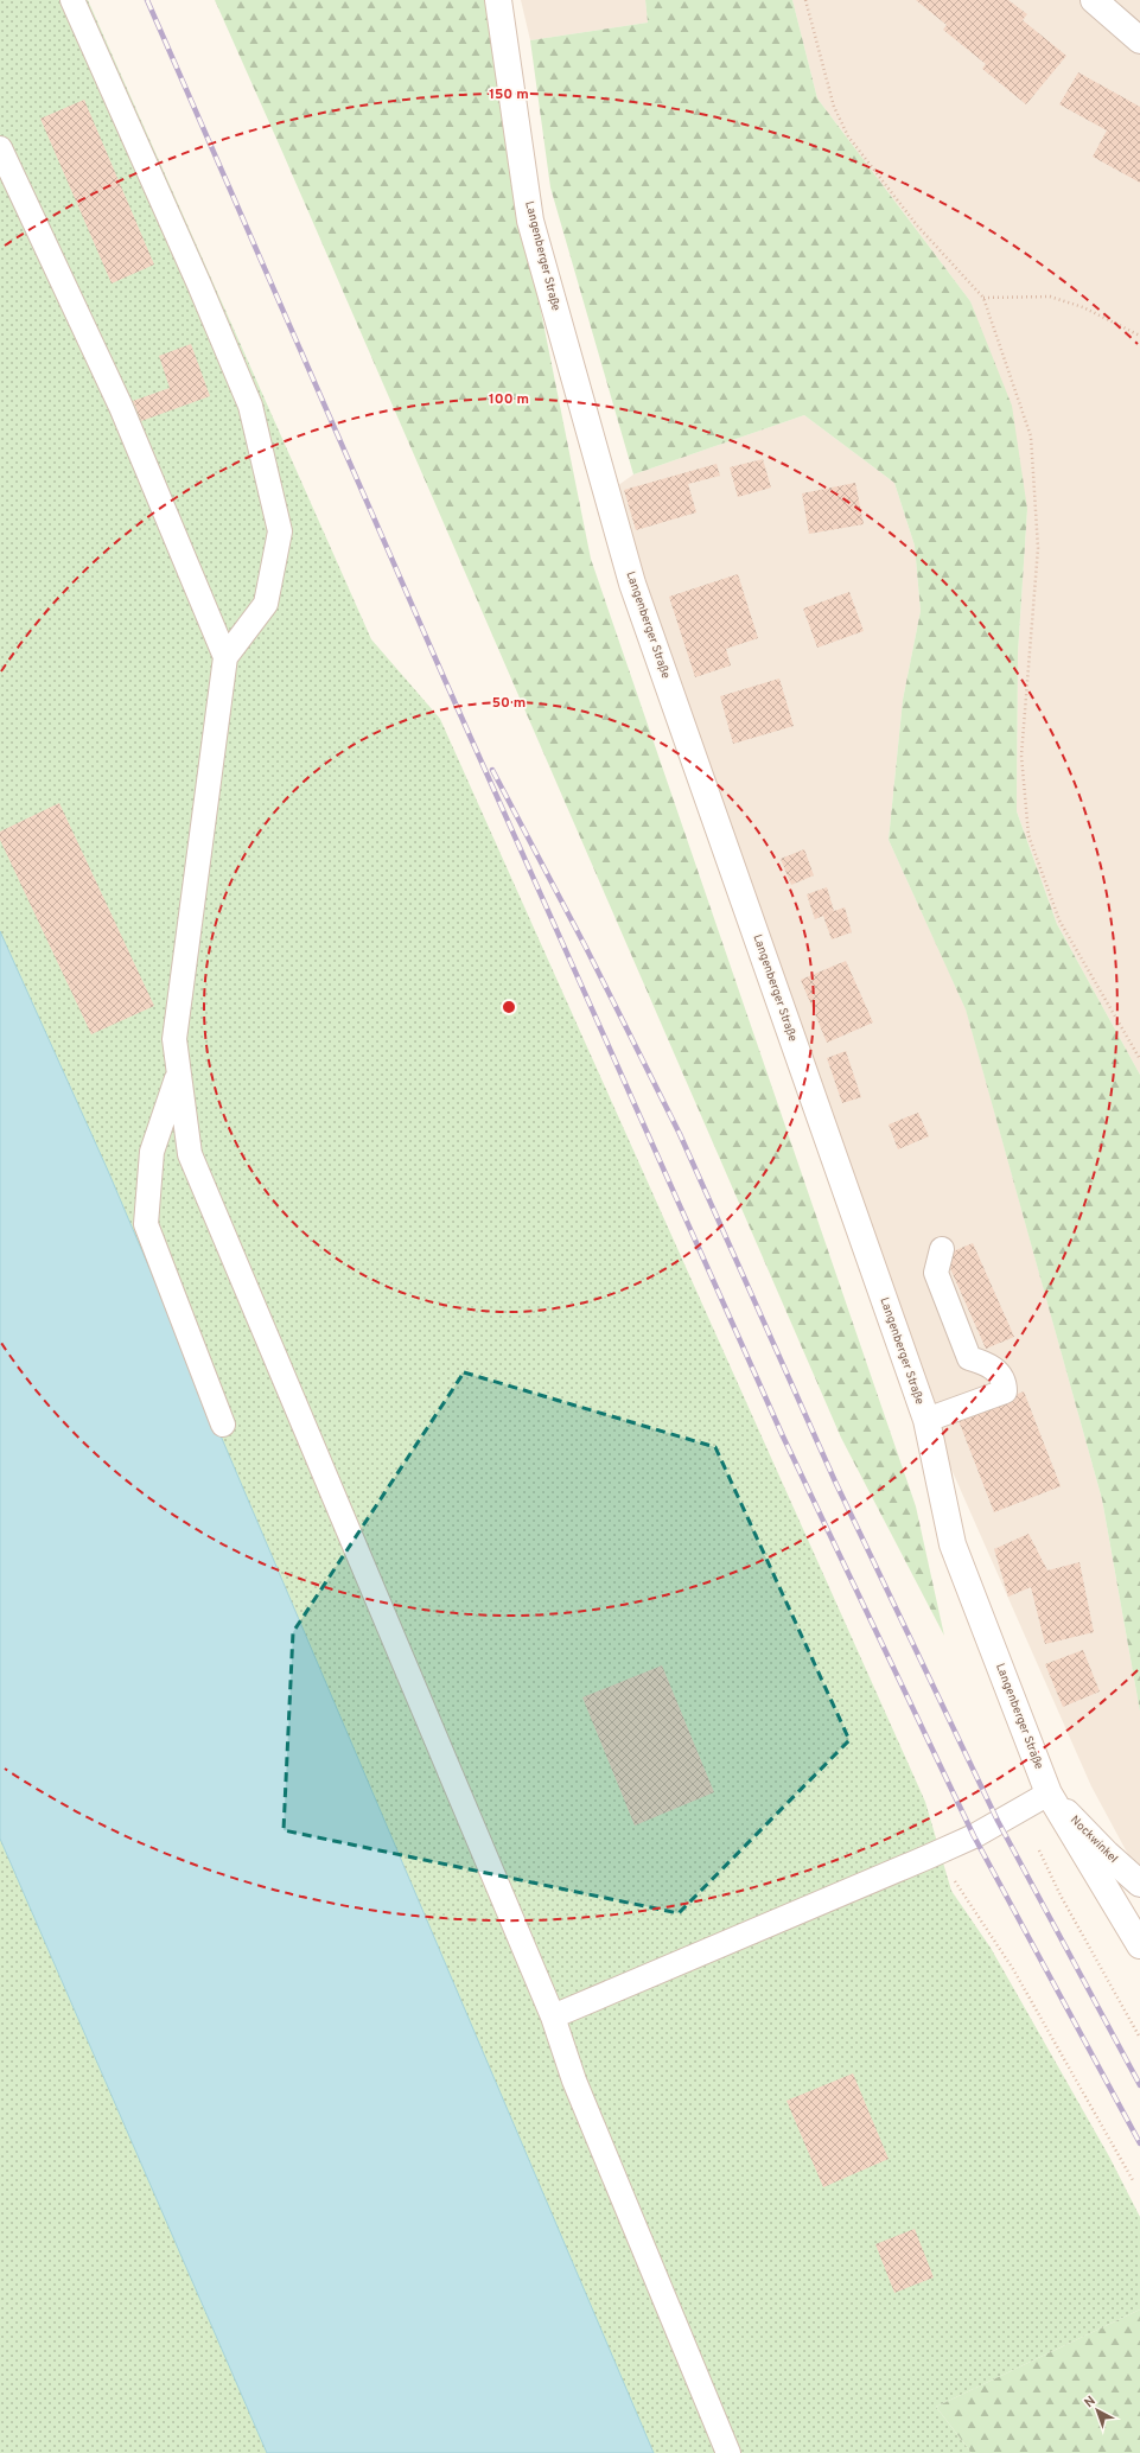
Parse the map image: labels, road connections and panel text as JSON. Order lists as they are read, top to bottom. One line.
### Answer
{"streets":{"main road":["Langenberger Straße","Nockwinkel"]},"crossings":[["Langenberger Straße","Nockwinkel"]],"north":"top left","rings":["150 m","100 m","50 m"]}
